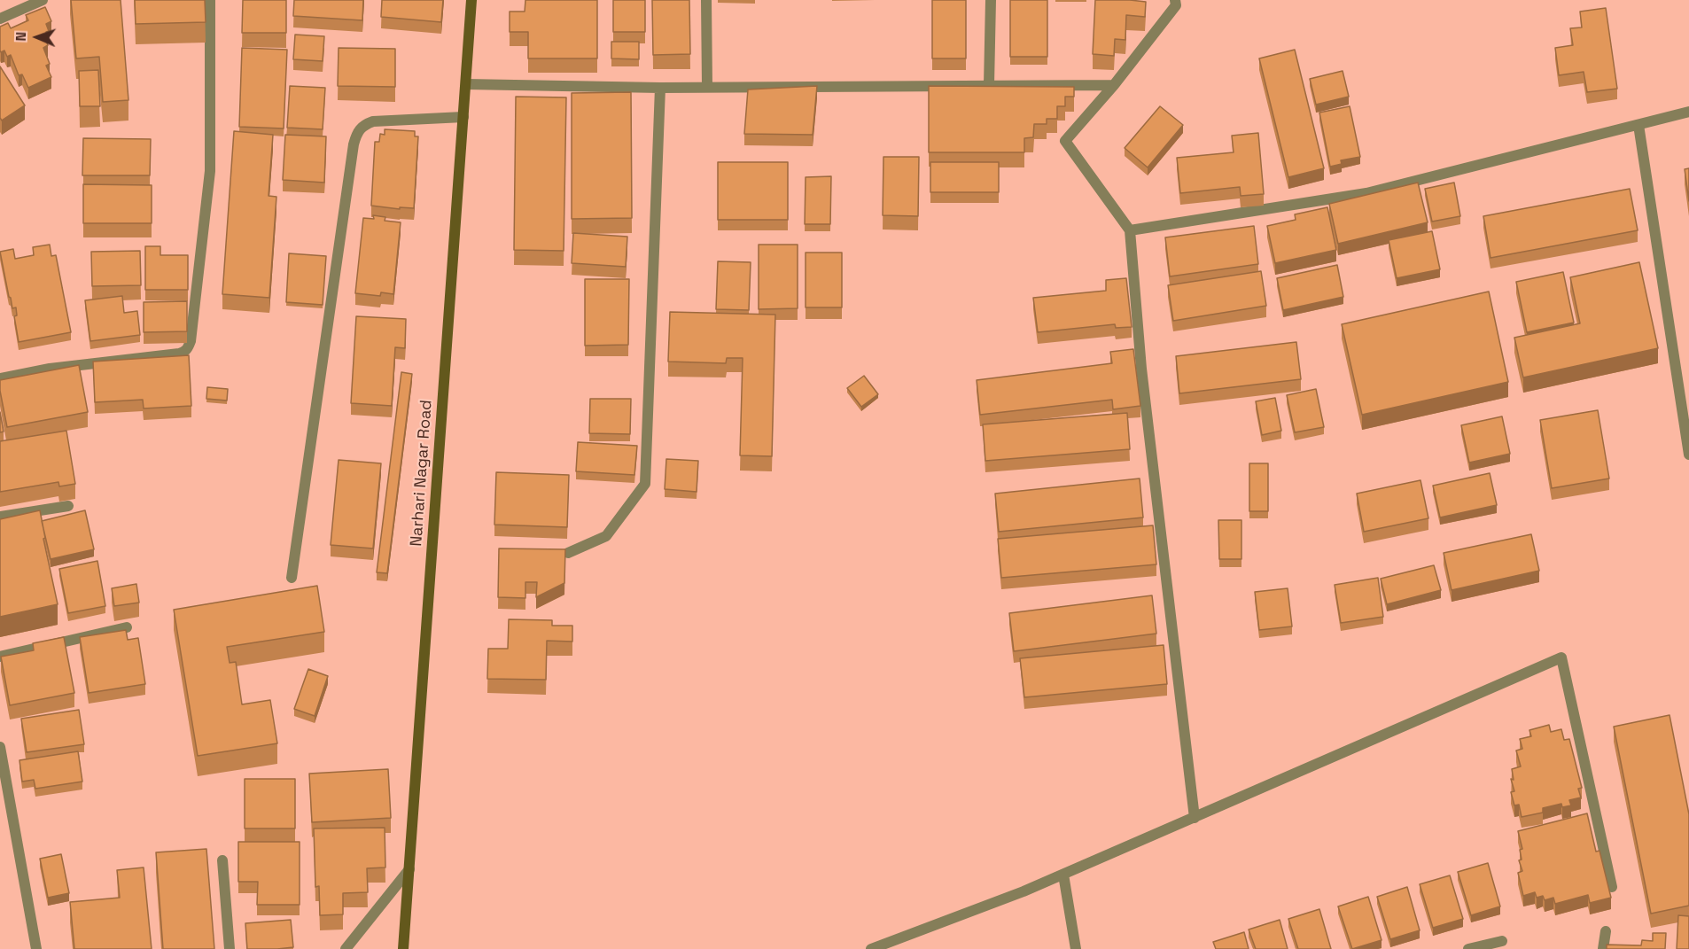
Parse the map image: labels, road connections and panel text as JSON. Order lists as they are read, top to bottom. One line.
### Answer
{"streets":{"street":["Narhari Nagar Road"]},"north":"left"}
